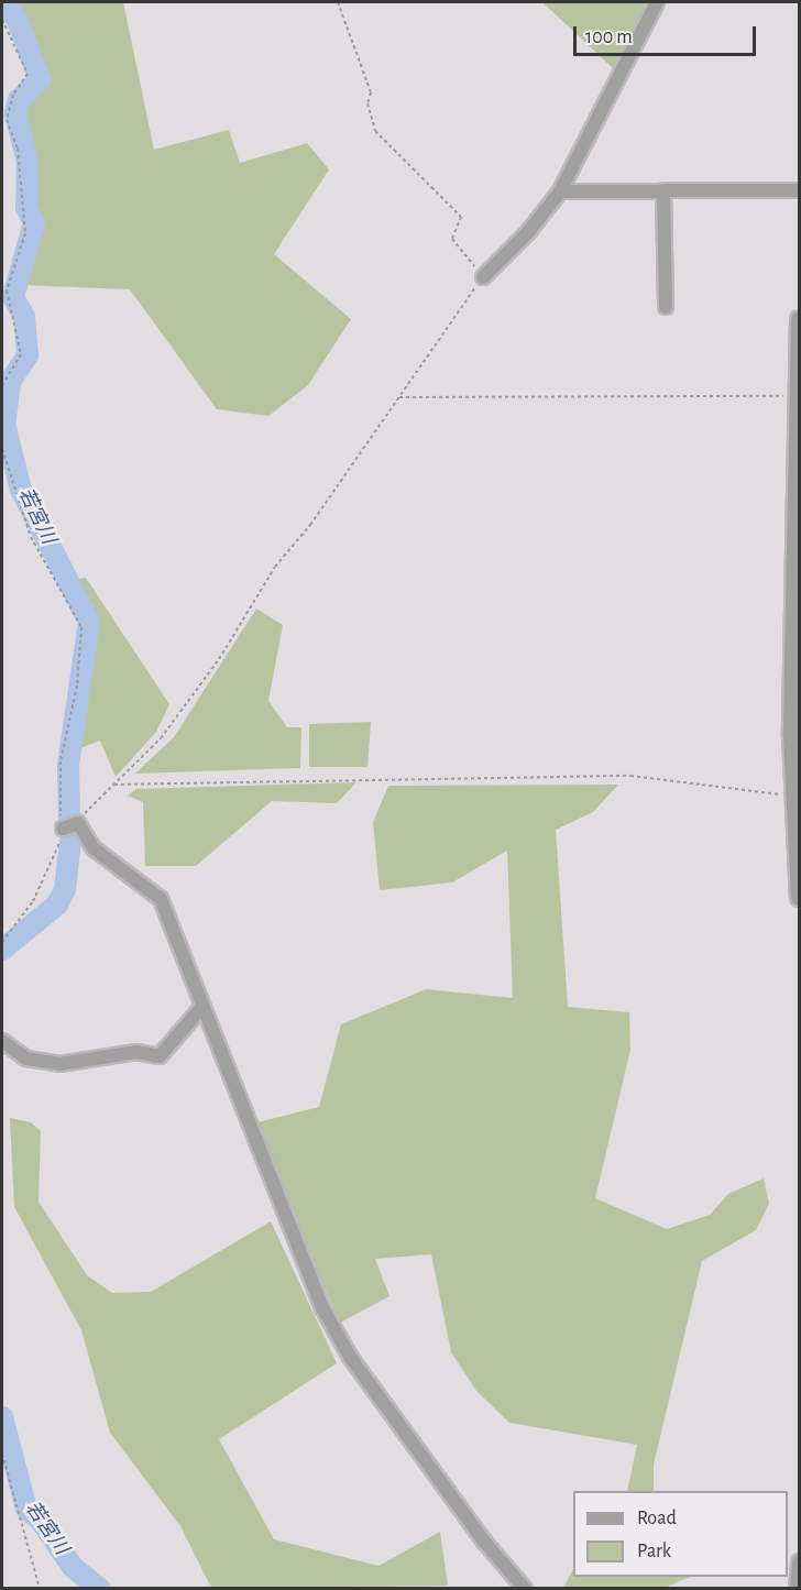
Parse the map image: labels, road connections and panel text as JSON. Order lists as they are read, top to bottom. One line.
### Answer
{"water":["若宮川"],"legend":["Road","Park"],"scale_bar":"100 m"}
